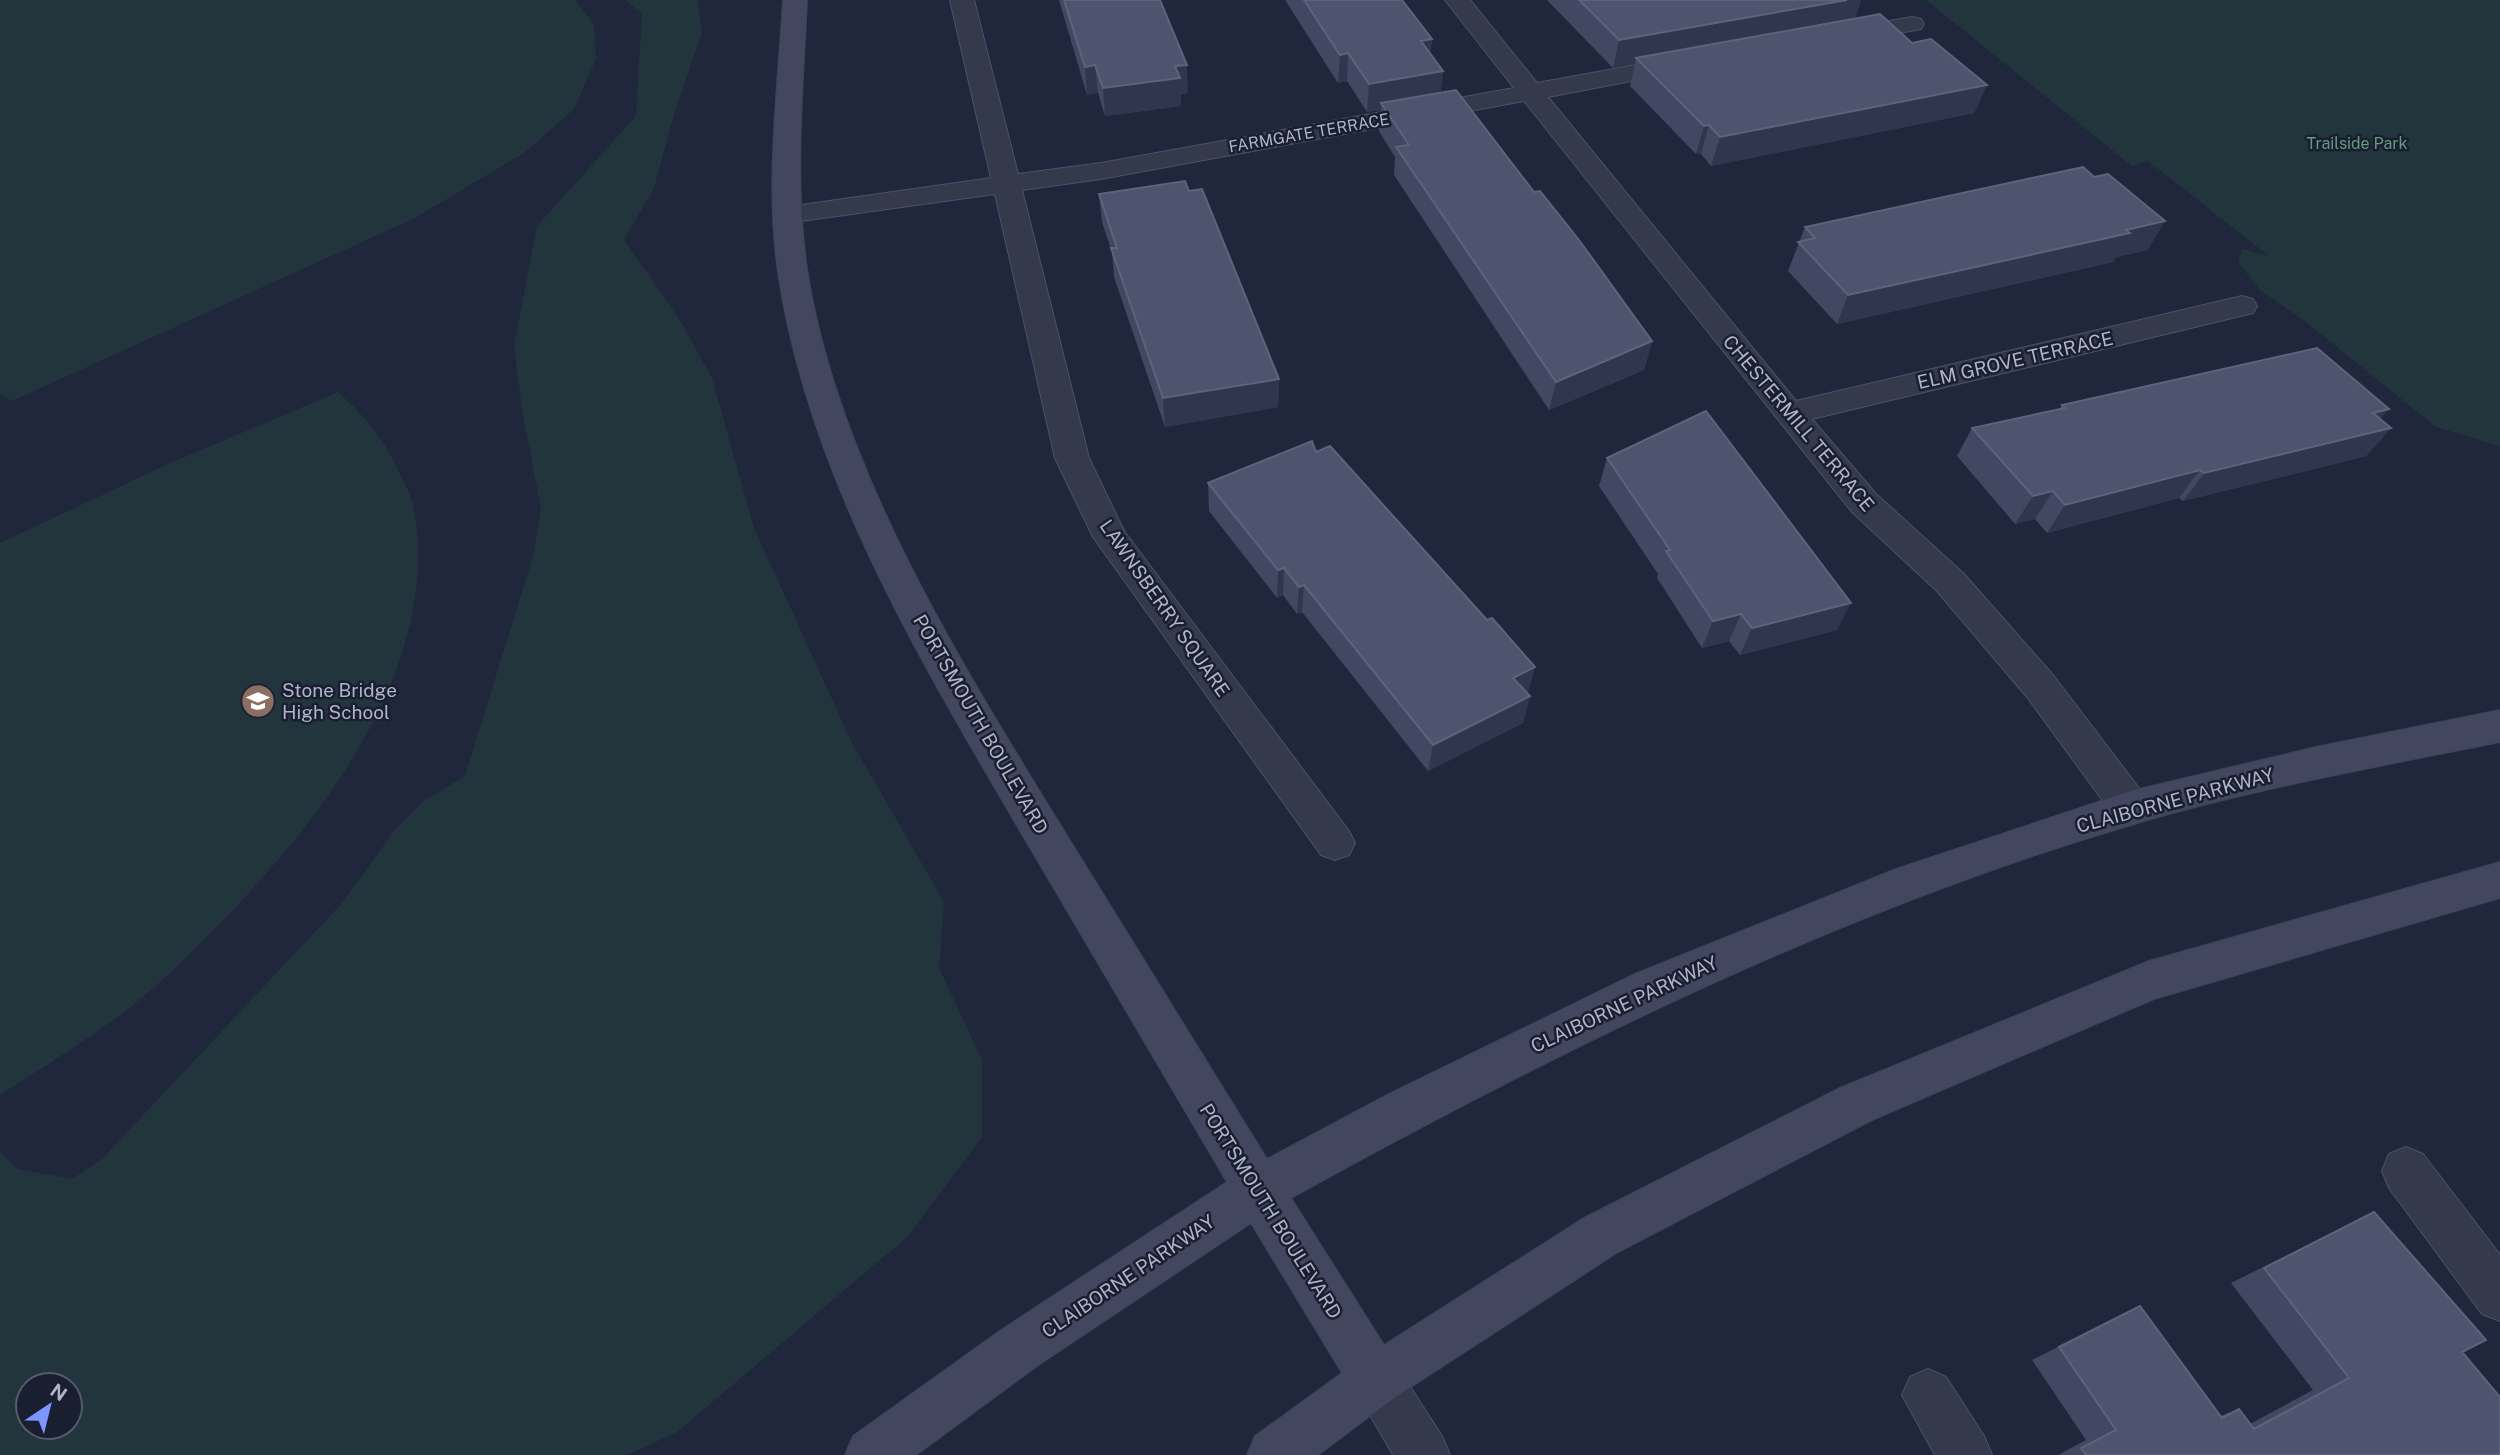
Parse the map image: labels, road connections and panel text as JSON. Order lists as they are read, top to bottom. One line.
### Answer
{"streets":{"main road":["PORTSMOUTH BOULEVARD","CLAIBORNE PARKWAY"],"street":["FARMGATE TERRACE","ELM GROVE TERRACE","CHESTERMILL TERRACE","LAWNSBERRY SQUARE"]},"crossings":[["FARMGATE TERRACE","CHESTERMILL TERRACE"],["FARMGATE TERRACE","LAWNSBERRY SQUARE"],["FARMGATE TERRACE","PORTSMOUTH BOULEVARD"],["ELM GROVE TERRACE","CHESTERMILL TERRACE"],["CHESTERMILL TERRACE","CLAIBORNE PARKWAY"],["PORTSMOUTH BOULEVARD","CLAIBORNE PARKWAY"]],"parks":["Trailside Park"],"places":{"school or university":["Stone Bridge High School"]},"north":"top right"}
